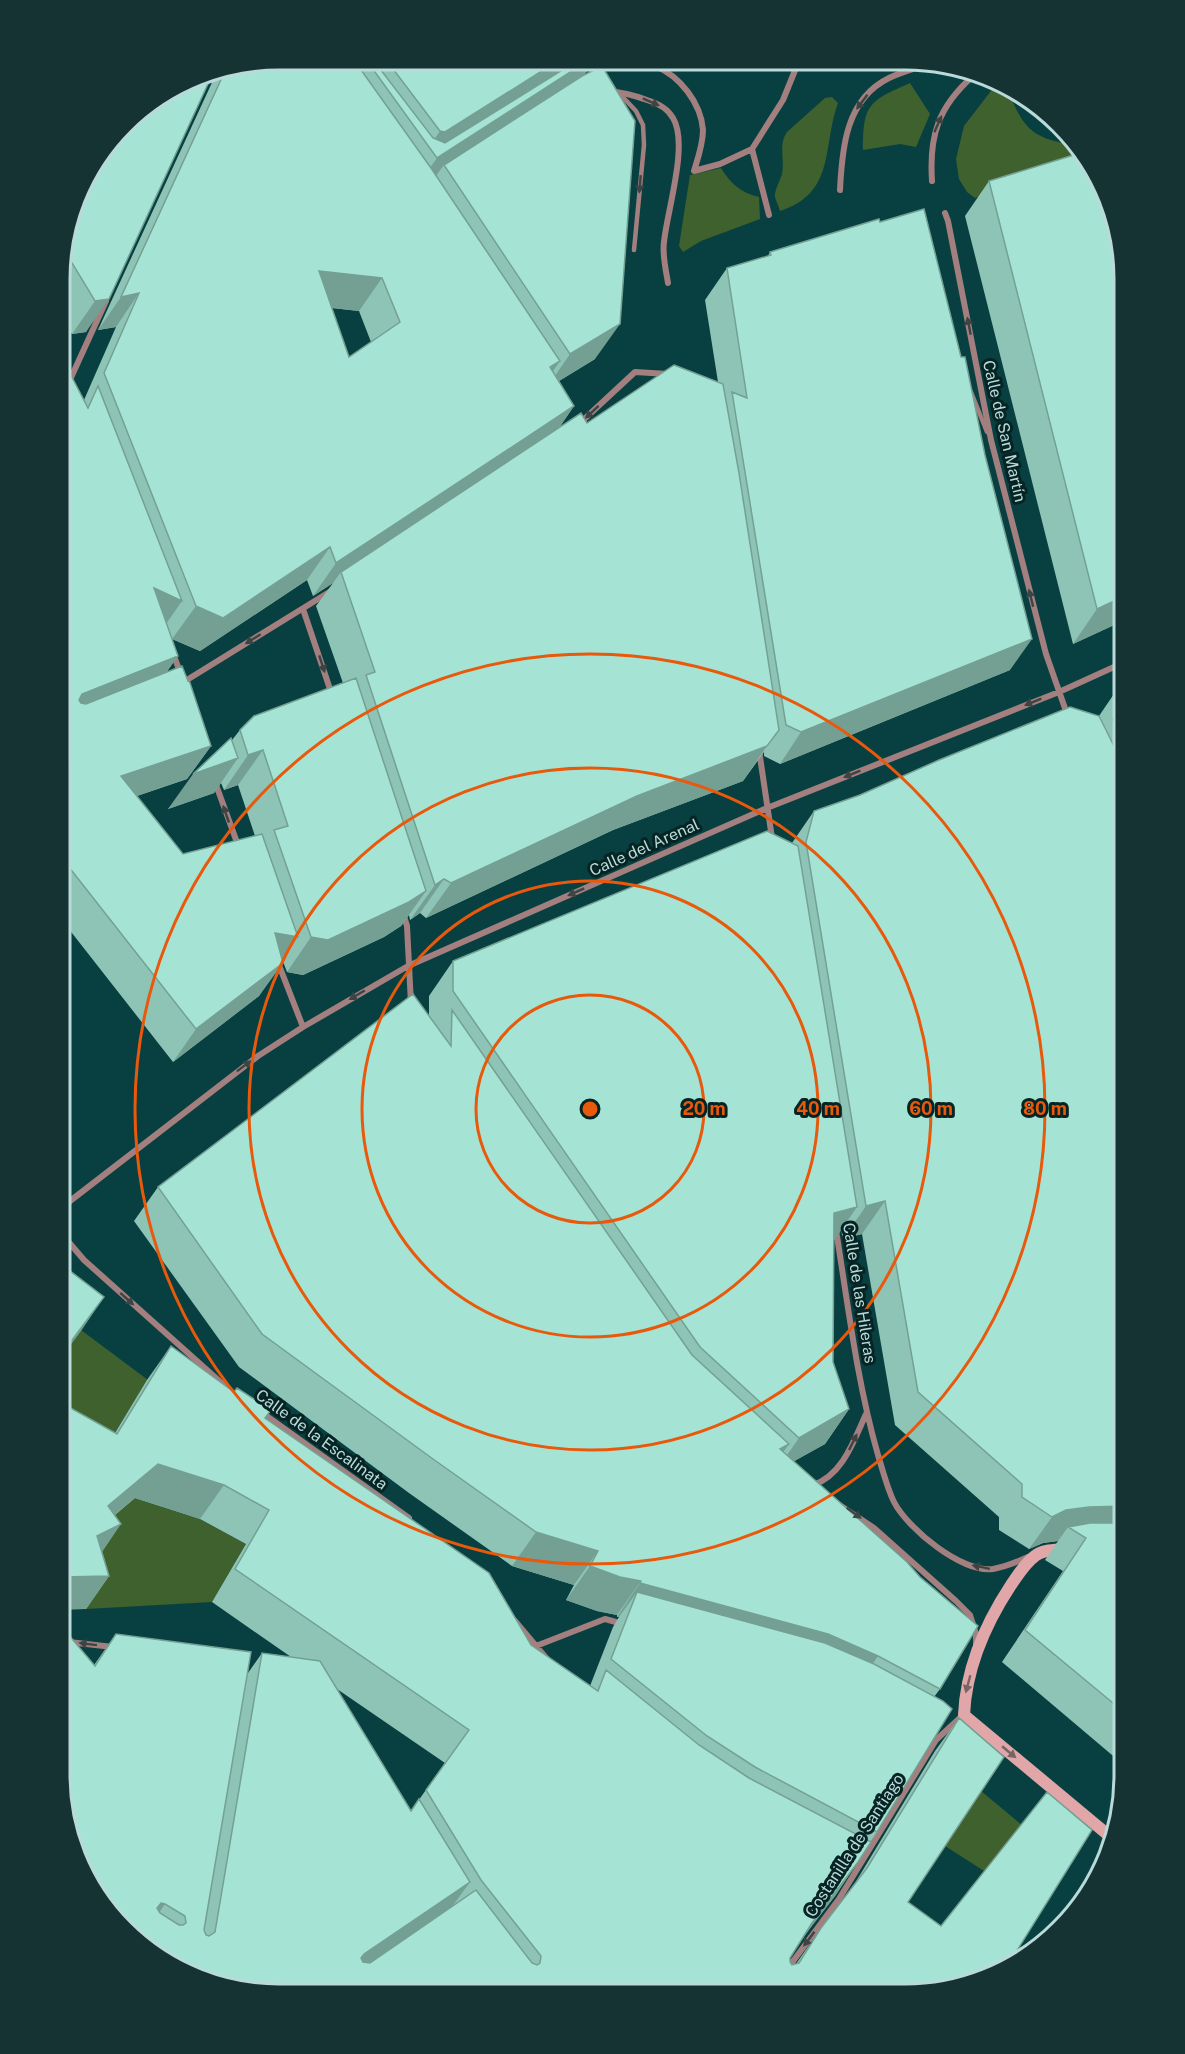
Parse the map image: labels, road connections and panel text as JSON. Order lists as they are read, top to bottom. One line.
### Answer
{"streets":{"street":["Calle de San Martín","Calle del Arenal","Calle de las Hileras","Calle de la Escalinata","Costanilla de Santiago"]},"crossings":[["Calle de San Martín","Calle del Arenal"]],"one_way":["Calle de San Martín","Calle de la Escalinata","Costanilla de Santiago"],"rings":["20 m","40 m","60 m","80 m"]}
